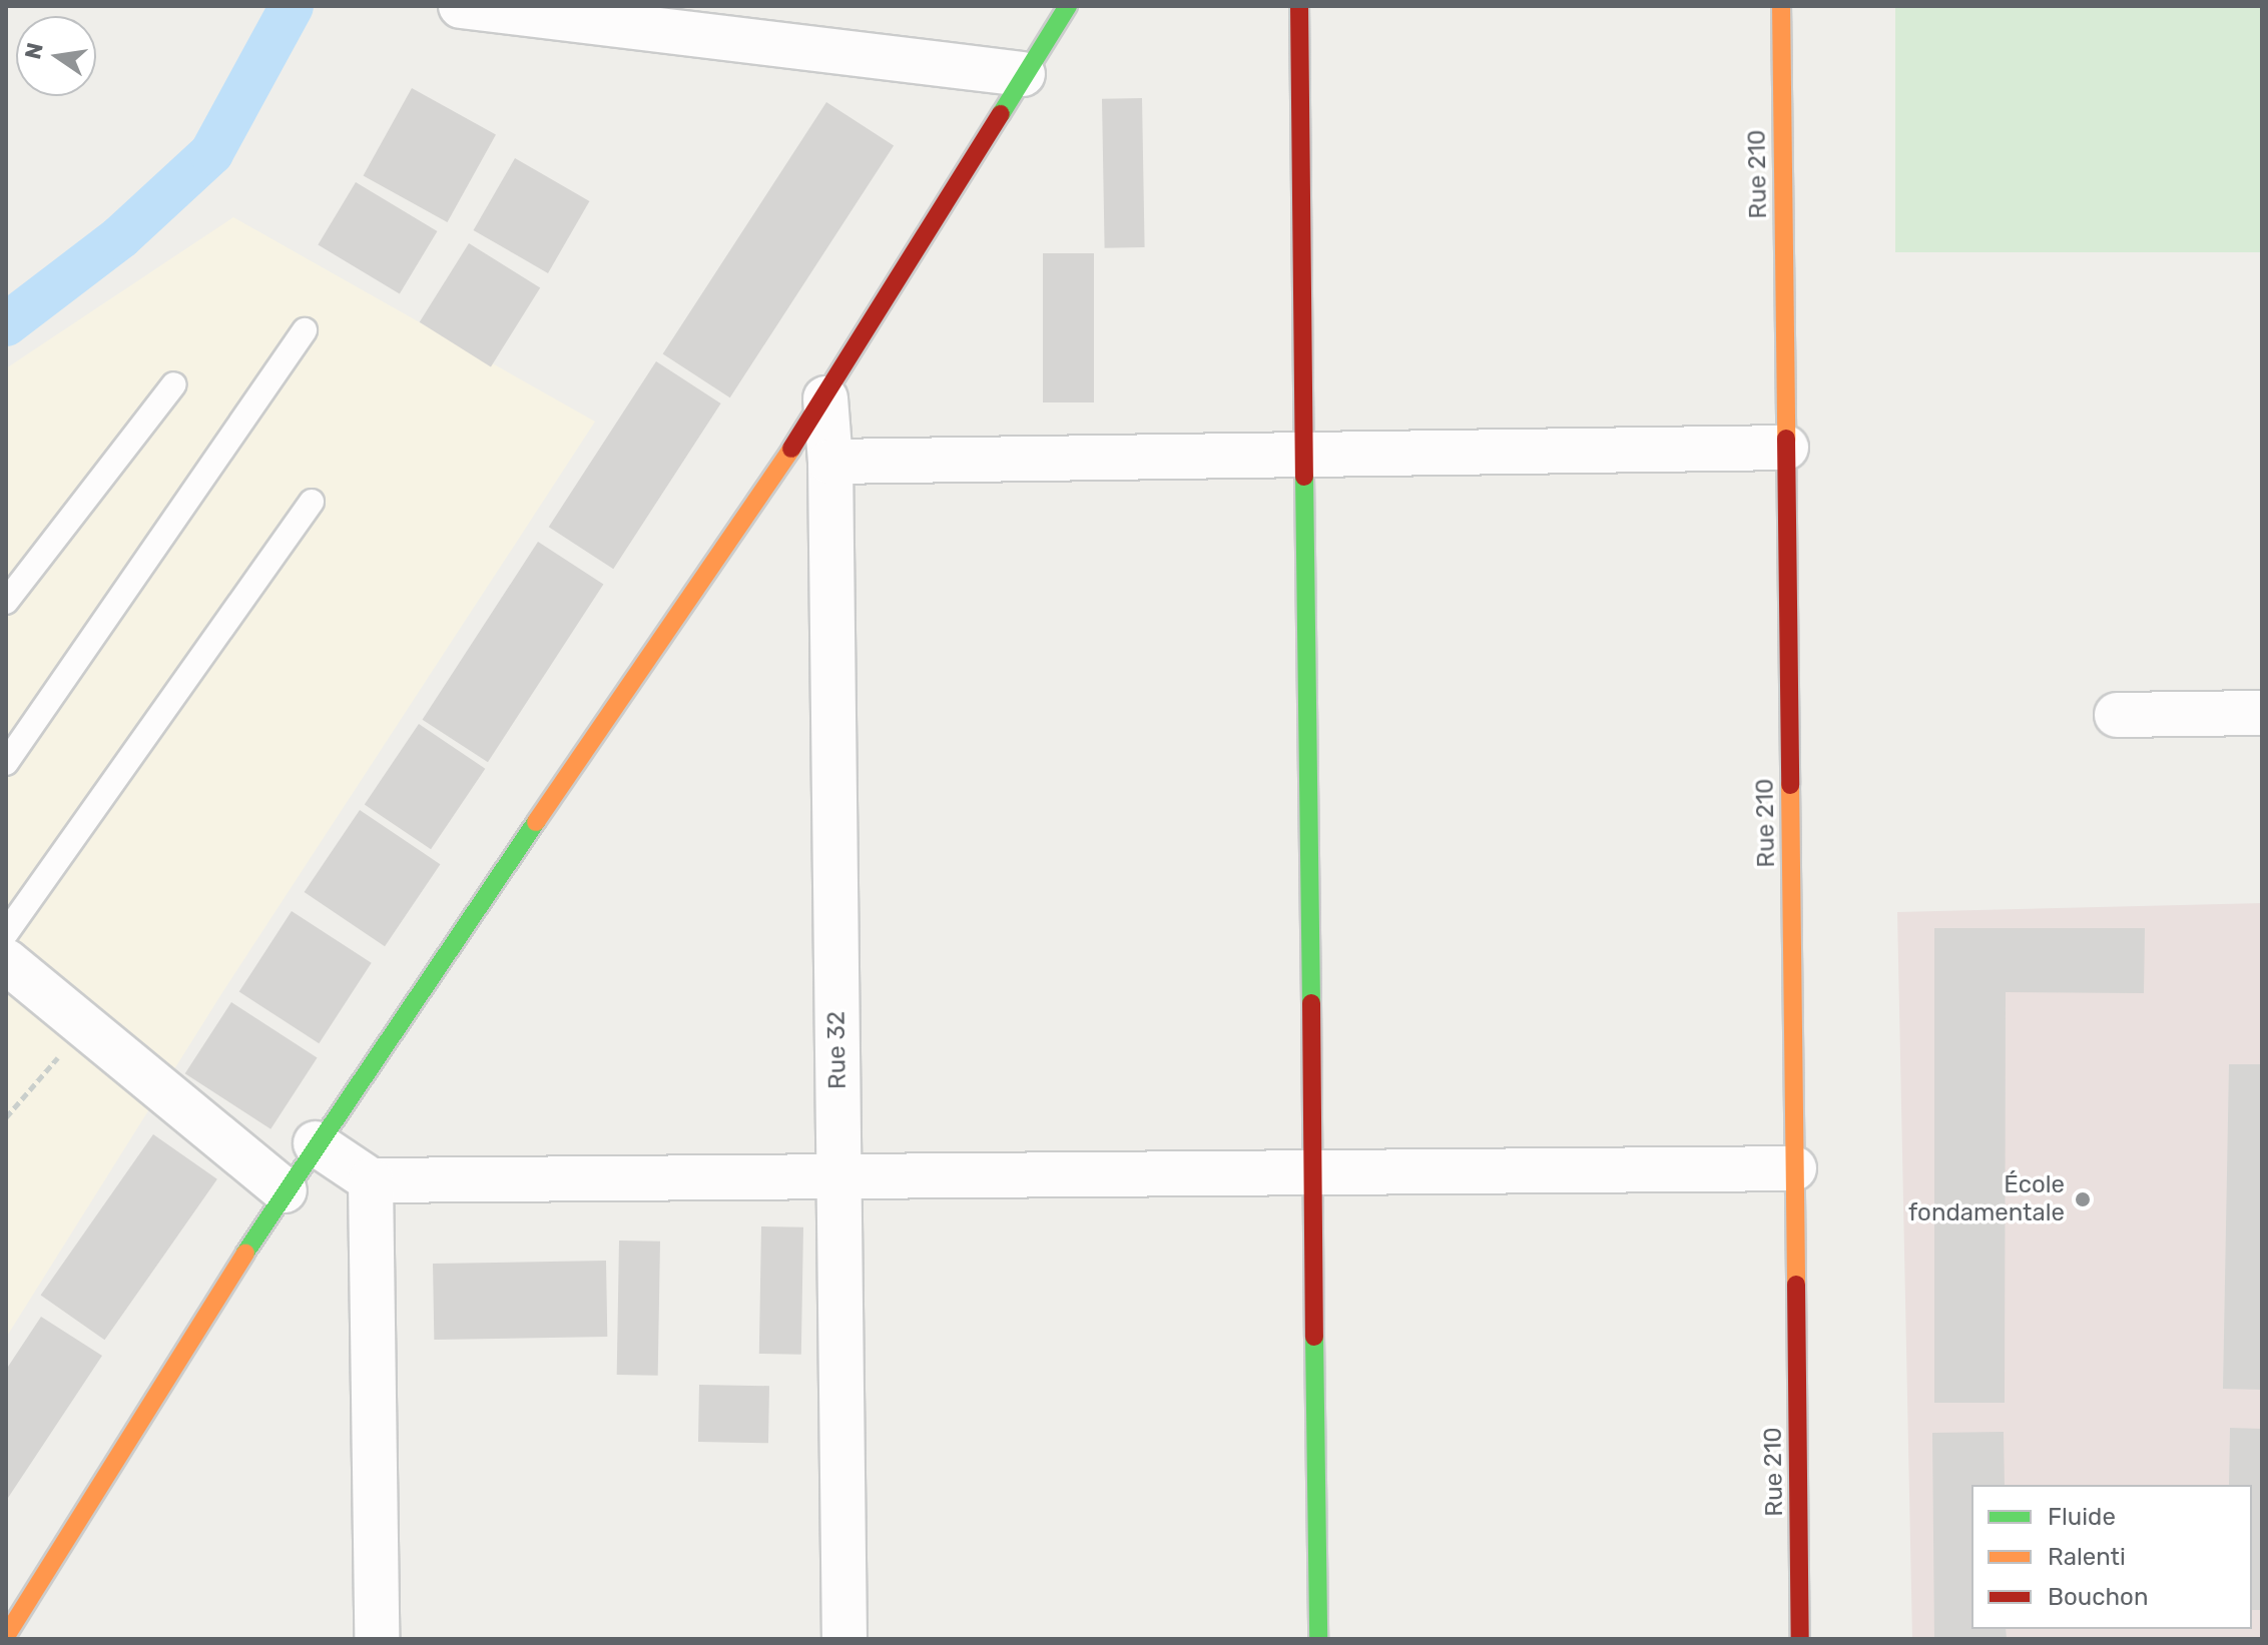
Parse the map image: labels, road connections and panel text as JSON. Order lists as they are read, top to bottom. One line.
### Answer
{"streets":{"street":["Rue 210","Rue 32"]},"places":["École fondamentale"],"legend":["Fluide","Ralenti","Bouchon"],"north":"left"}
